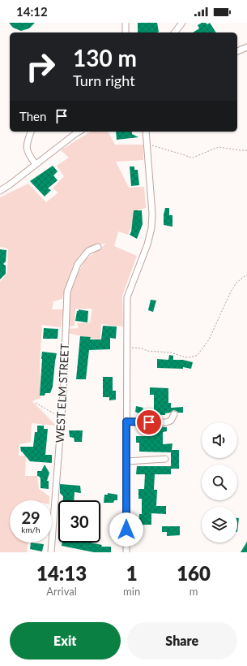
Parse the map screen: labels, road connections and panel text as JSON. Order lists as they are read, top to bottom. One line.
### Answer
{"streets":{"street":["WEST ELM STREET"]},"page":{"status":"14:12","turn":["130 m","Turn right"],"then":"Then","speed":"29 km/h","limit":"30","eta":["14:13","Arrival","1","min","160","m"],"buttons":["Exit","Share"]}}
